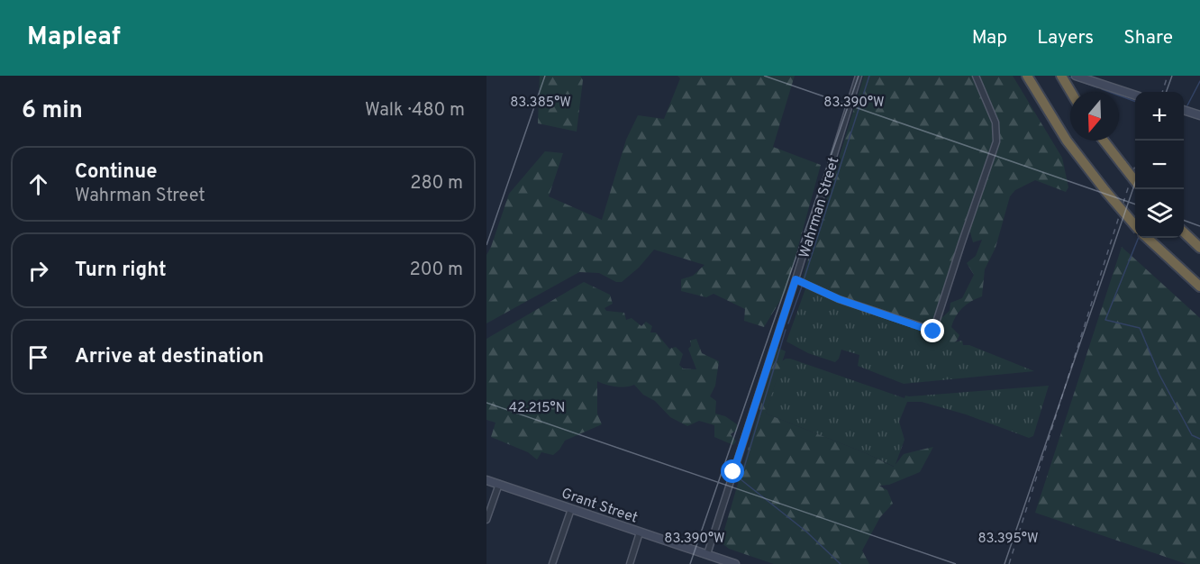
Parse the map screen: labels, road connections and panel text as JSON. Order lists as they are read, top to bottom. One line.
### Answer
{"streets":{"street":["Wahrman Street","Grant Street"]},"crossings":[["Wahrman Street","Grant Street"]],"north":"bottom","page":{"header":"Mapleaf","nav":["Map","Layers","Share"],"heading":["6 min","Walk · 480 m"],"map_buttons":["+","−"],"list":[["Continue","Wahrman Street","280 m"],["Turn right","200 m"],"Arrive at destination"]},"coordinates":["83.390°W","83.385°W","42.215°N","83.395°W"]}
